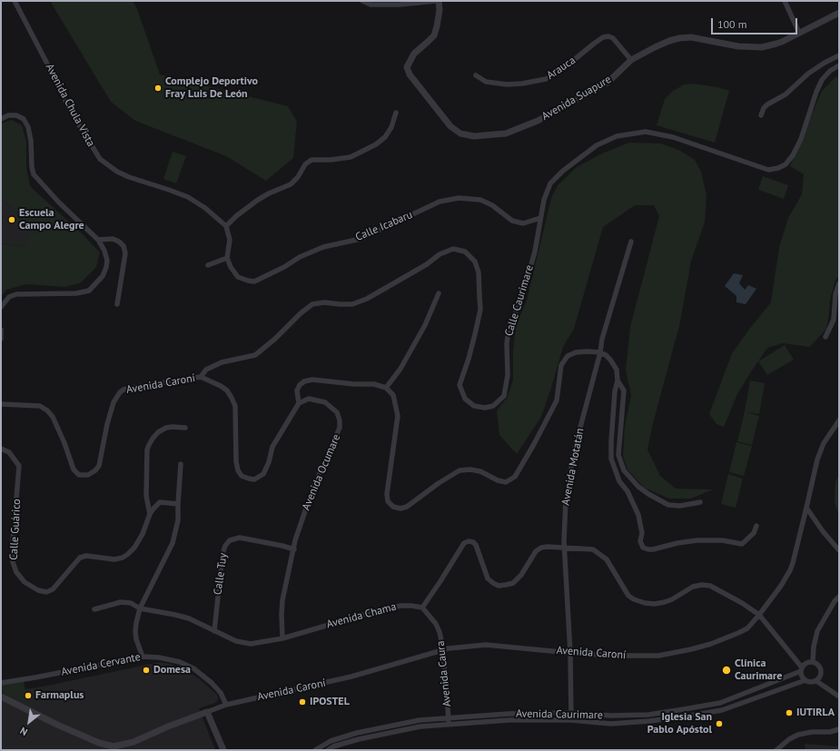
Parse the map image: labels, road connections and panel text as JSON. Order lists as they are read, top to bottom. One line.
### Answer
{"streets":{"street":["Arauca","Avenida Suapure","Avenida Chula Vista","Calle Icabaru","Calle Caurimare","Avenida Caroní","Avenida Motatán","Avenida Ocumare","Calle Guárico","Calle Tuy","Avenida Chama","Avenida Cervante","Avenida Caura","Avenida Caurimare"]},"crossings":[["Arauca","Avenida Suapure"],["Calle Icabaru","Calle Caurimare"],["Calle Caurimare","Avenida Caroní"],["Avenida Caroní","Avenida Motatán"],["Avenida Caroní","Avenida Ocumare"],["Avenida Caroní","Avenida Cervante"],["Avenida Caroní","Avenida Caura"],["Avenida Motatán","Avenida Caurimare"],["Avenida Ocumare","Calle Tuy"],["Avenida Ocumare","Avenida Chama"],["Calle Tuy","Avenida Chama"],["Avenida Chama","Avenida Caura"],["Avenida Caura","Avenida Caurimare"]],"places":["Complejo Deportivo Fray Luis De León","Escuela Campo Alegre","Domesa","Clínica Caurimare","Farmaplus","IPOSTEL","IUTIRLA","Iglesia San Pablo Apóstol"],"scale_bar":"100 m","north":"bottom left"}
